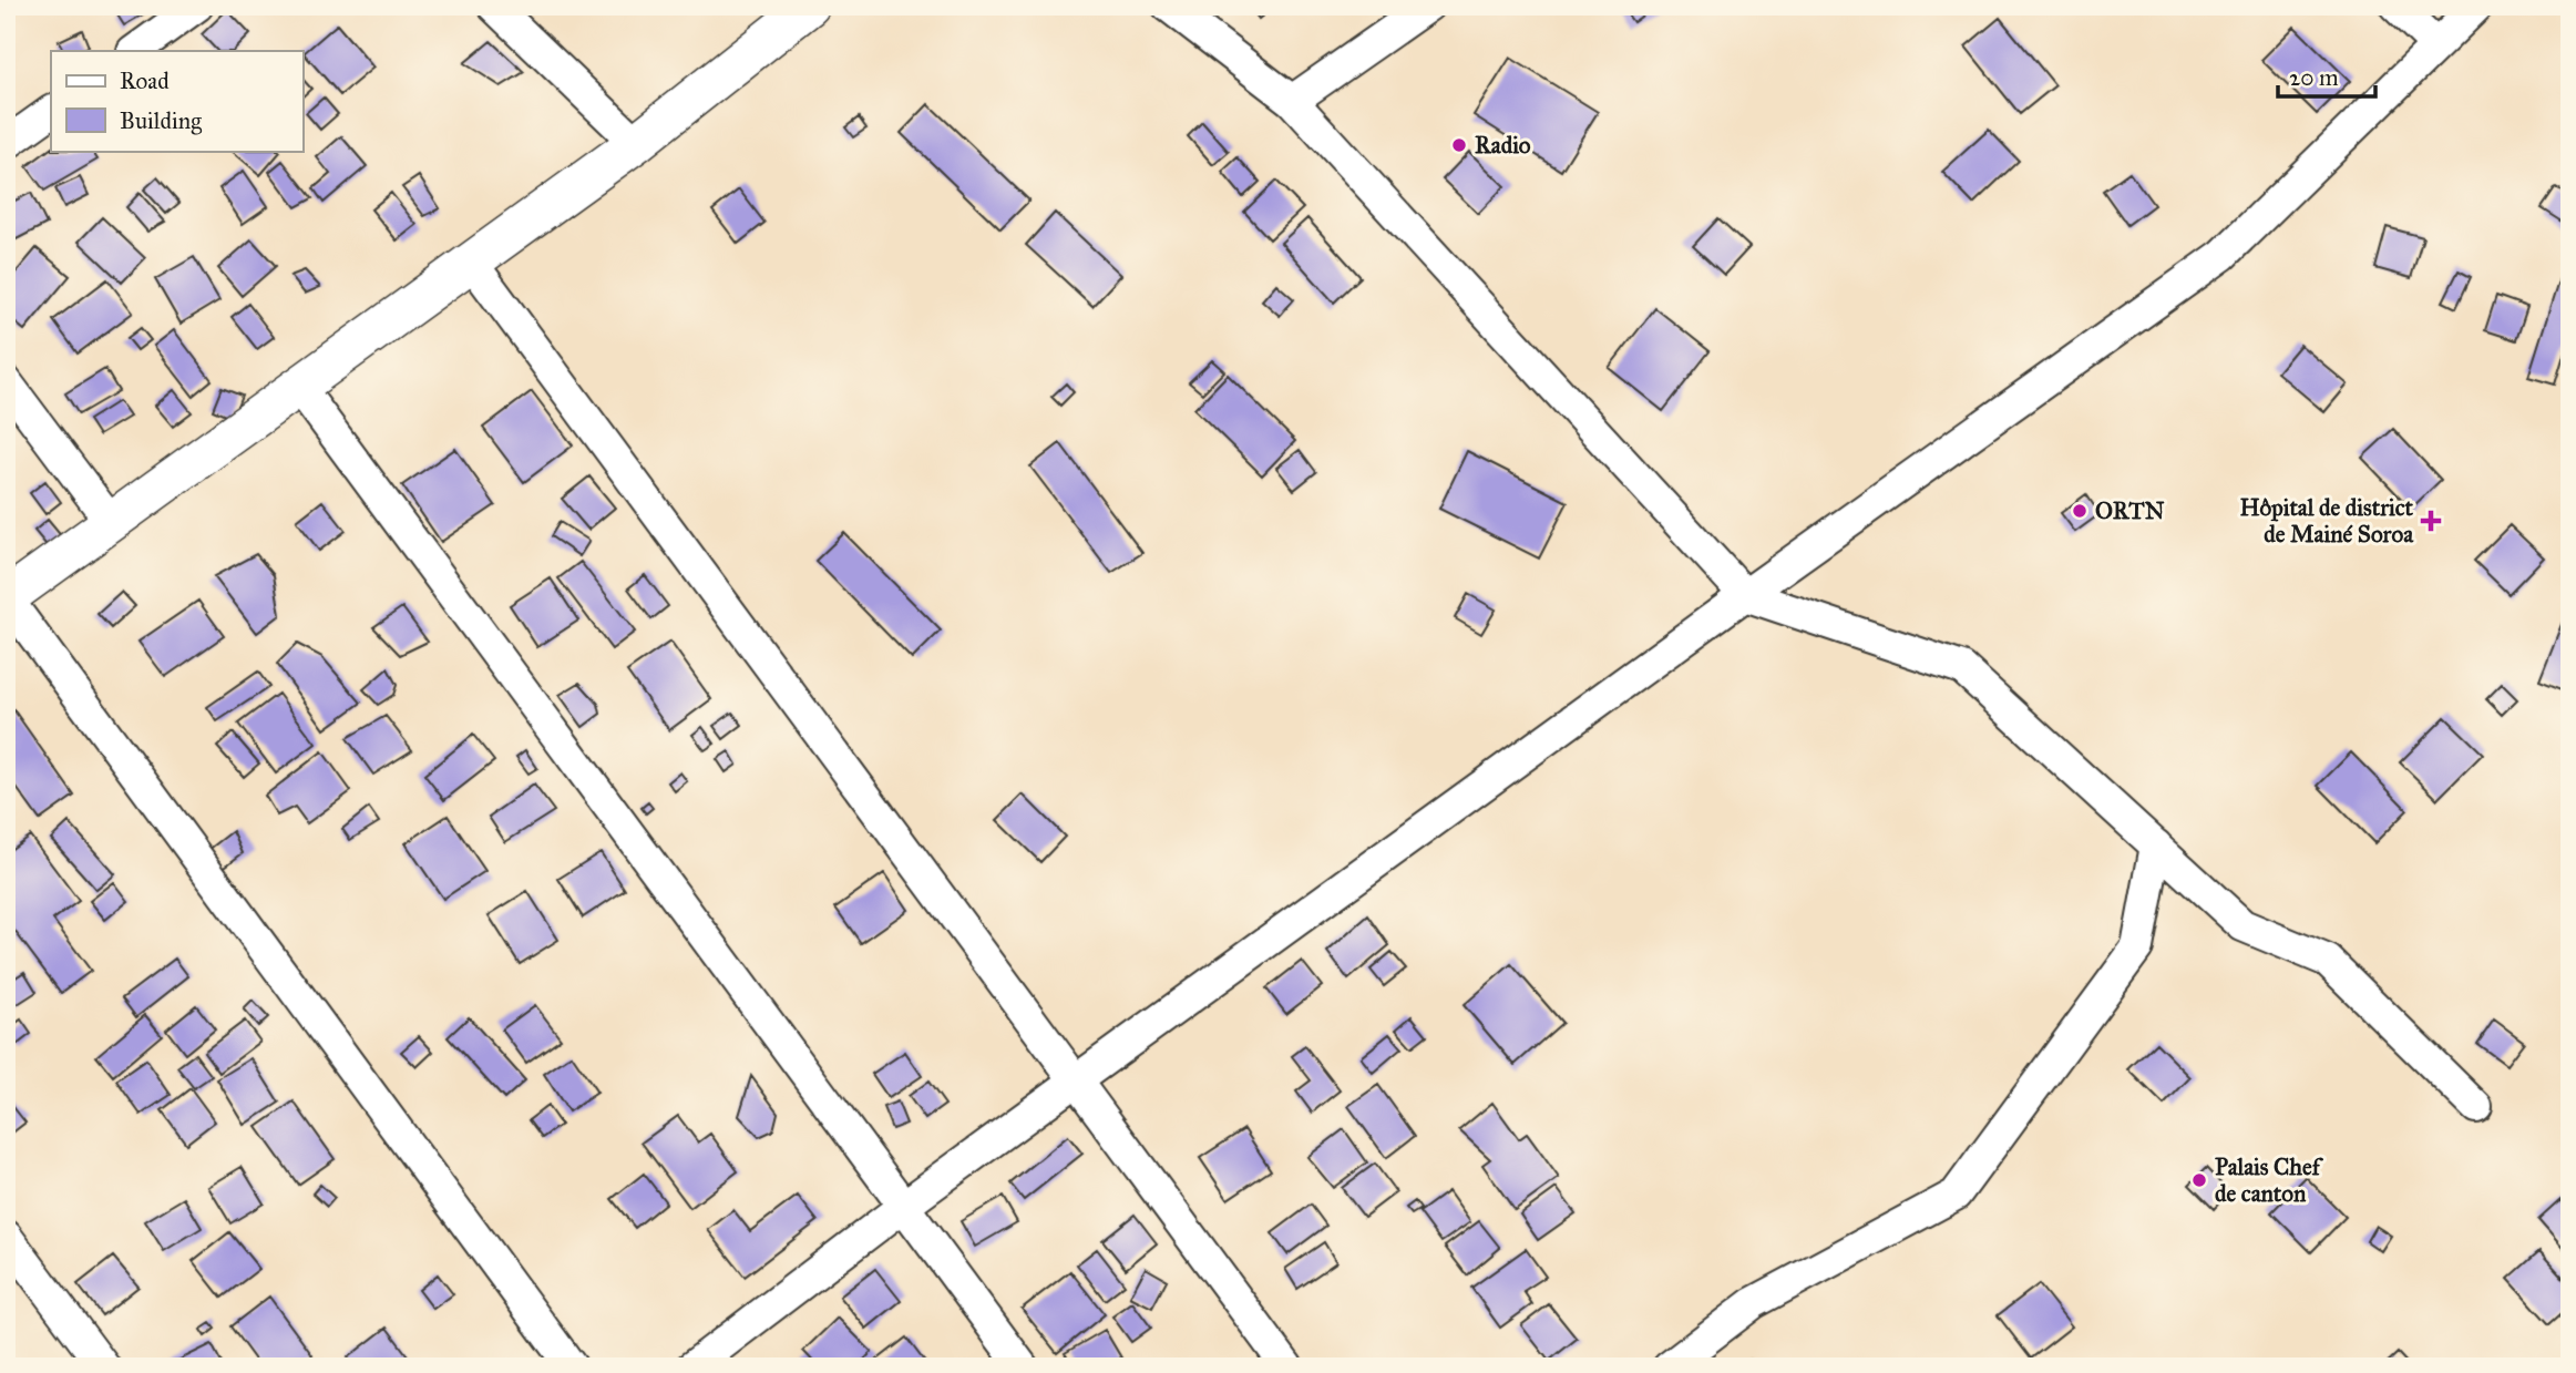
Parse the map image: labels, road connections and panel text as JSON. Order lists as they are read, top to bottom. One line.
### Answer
{"places":{"other":["Radio","ORTN","Palais Chef de canton"],"health":["Hôpital de district de Mainé Soroa"]},"legend":["Road","Building"],"scale_bar":"20 m"}
